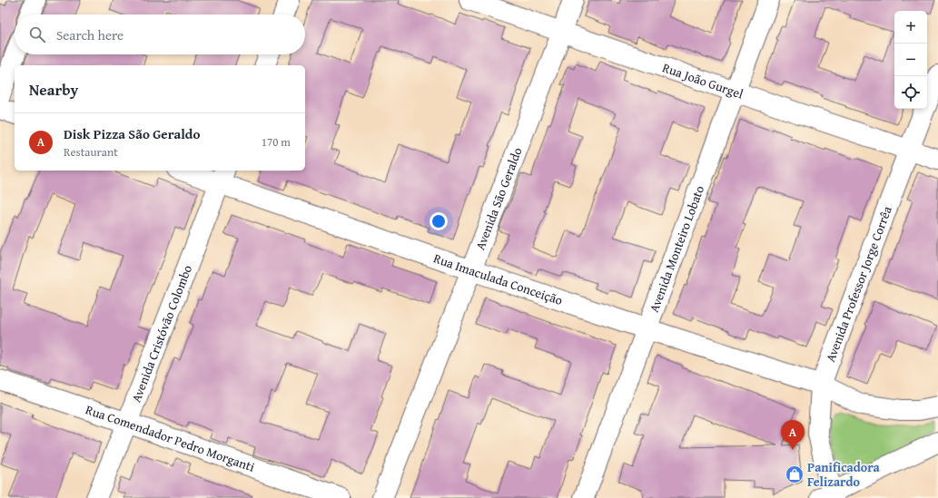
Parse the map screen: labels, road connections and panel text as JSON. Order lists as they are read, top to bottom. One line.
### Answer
{"streets":{"street":["Rua João Gurgel","Avenida São Geraldo","Avenida Monteiro Lobato","Rua Imaculada Conceição","Avenida Professor Jorge Corrêa","Avenida Cristóvão Colombo","Rua Comendador Pedro Morganti"]},"crossings":[["Rua João Gurgel","Avenida São Geraldo"],["Rua João Gurgel","Avenida Monteiro Lobato"],["Rua João Gurgel","Avenida Professor Jorge Corrêa"],["Avenida São Geraldo","Rua Imaculada Conceição"],["Avenida Monteiro Lobato","Rua Imaculada Conceição"],["Rua Imaculada Conceição","Avenida Professor Jorge Corrêa"],["Rua Imaculada Conceição","Avenida Cristóvão Colombo"],["Avenida Cristóvão Colombo","Rua Comendador Pedro Morganti"]],"places":{"shop":["Panificadora Felizardo"]},"page":{"map_buttons":["+","−"],"search":"Search here","heading":"Nearby","list":[{"mark":"A","name":"Disk Pizza São Geraldo","note":"Restaurant","value":"170 m"}],"pins":"A"}}
